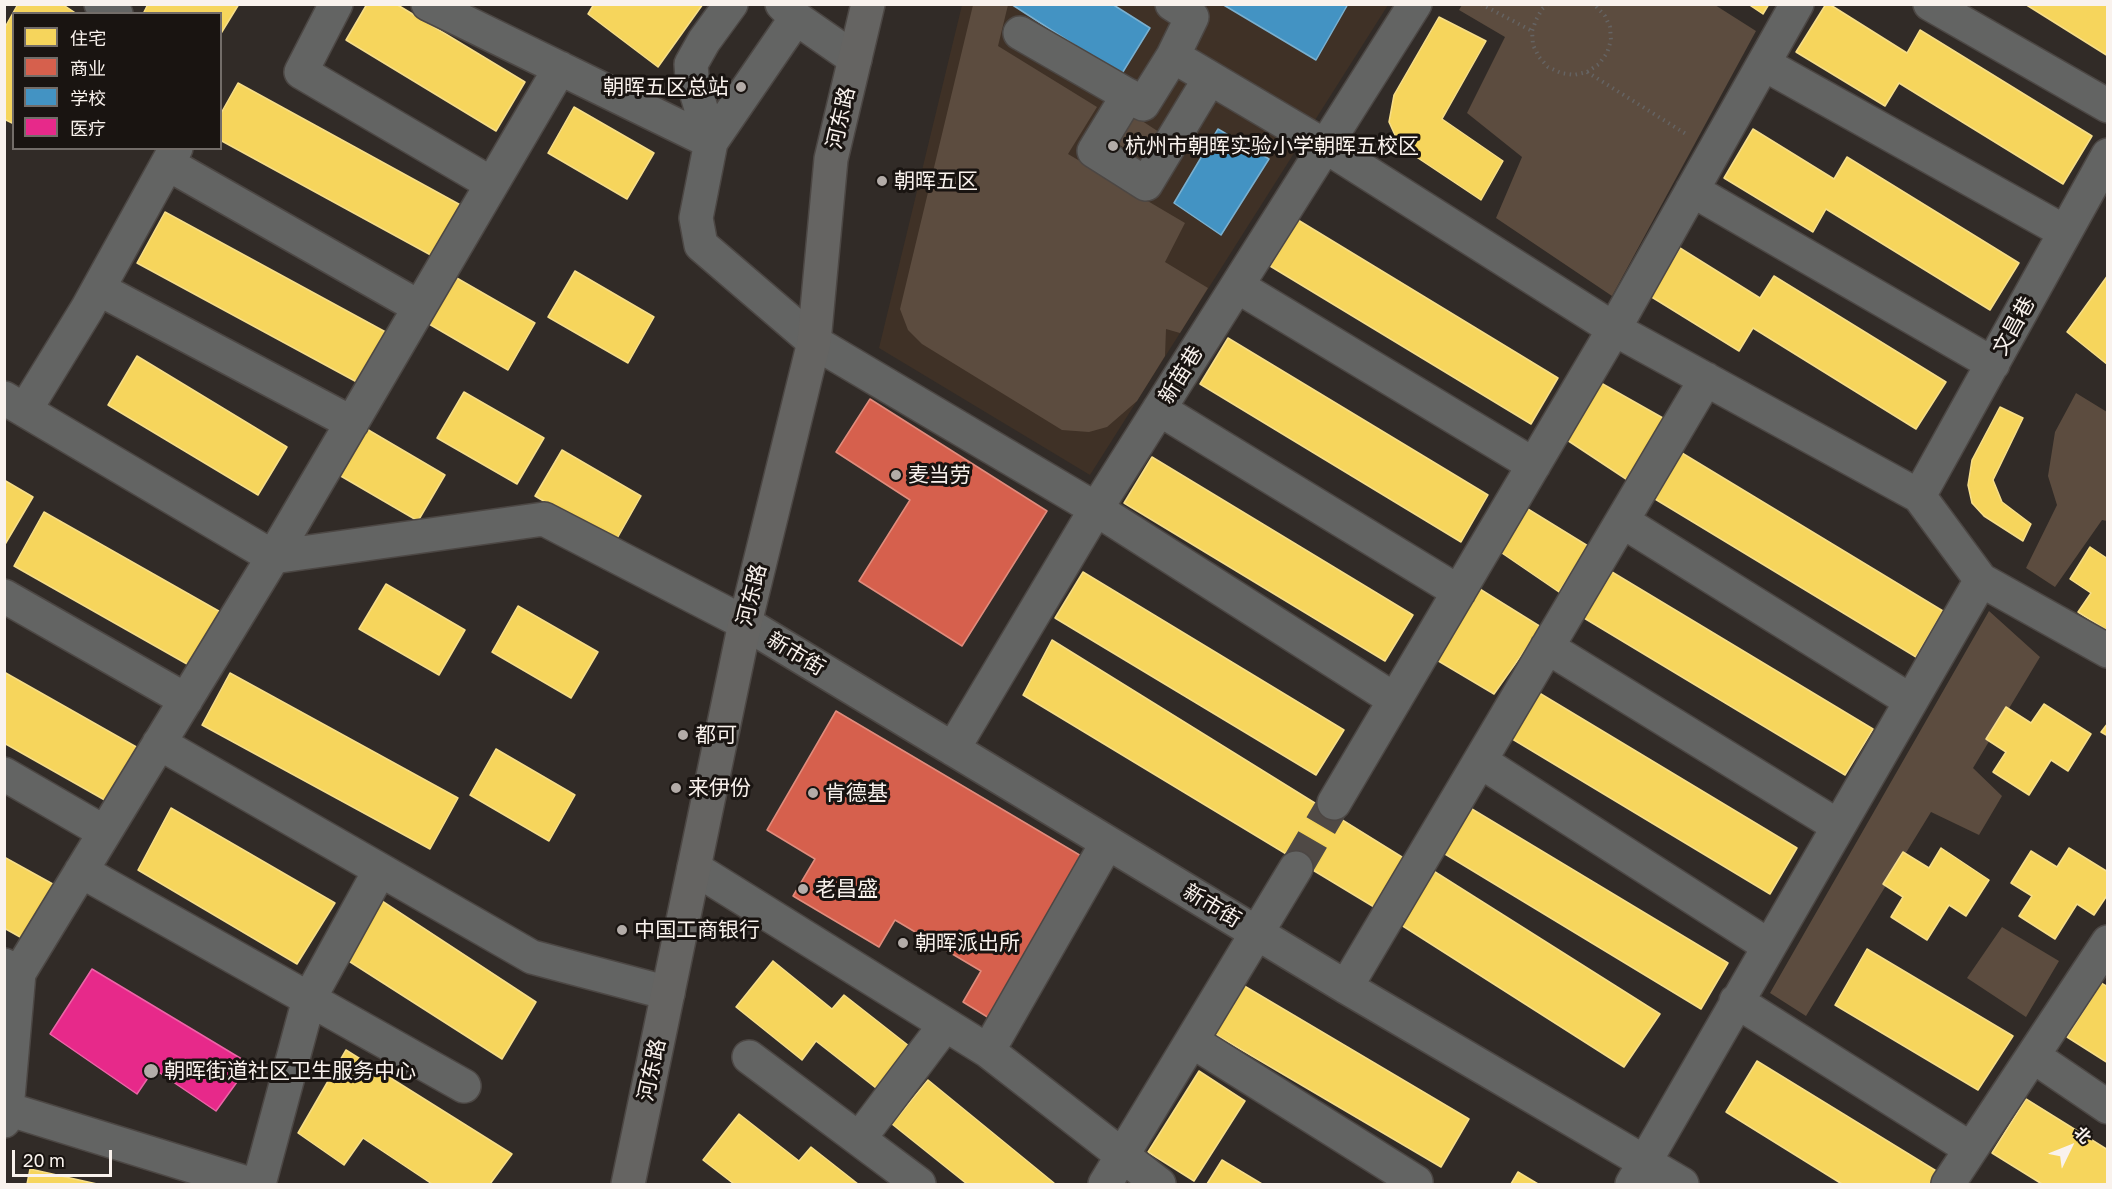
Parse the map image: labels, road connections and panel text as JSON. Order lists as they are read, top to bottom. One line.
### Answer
{"streets":{"main road":["河东路"],"street":["文昌巷","新苗巷","新市街"]},"crossings":[["河东路","新市街"],["新苗巷","新市街"]],"places":["朝晖五区总站","杭州市朝晖实验小学朝晖五校区","朝晖五区","麦当劳","都可","来伊份","肯德基","老昌盛","中国工商银行","朝晖派出所","朝晖街道社区卫生服务中心"],"legend":["住宅","商业","学校","医疗"],"scale_bar":"20 m","north":"top right"}
